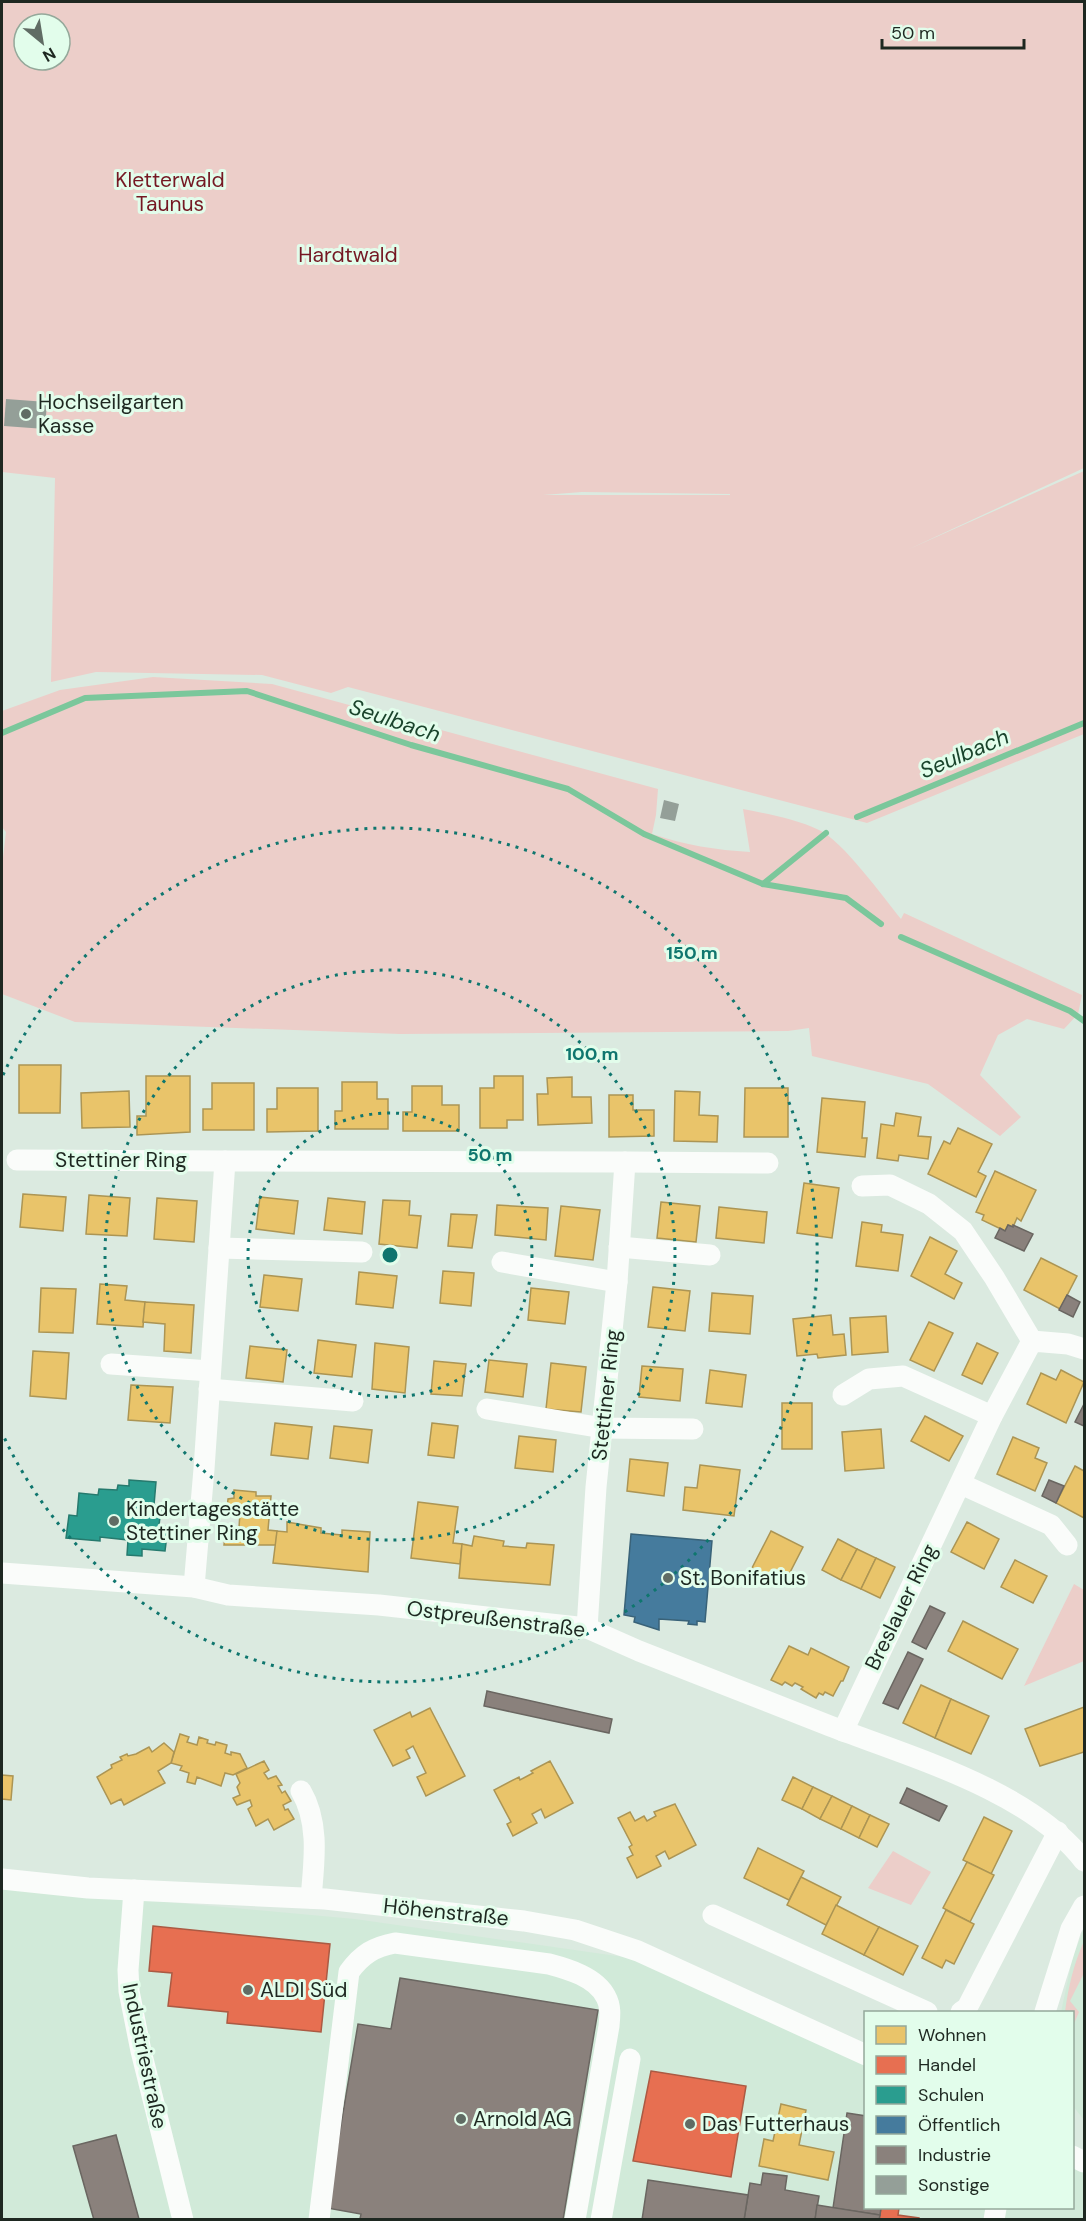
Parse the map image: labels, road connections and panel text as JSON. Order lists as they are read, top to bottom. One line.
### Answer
{"streets":{"street":["Stettiner Ring","Breslauer Ring","Ostpreußenstraße","Höhenstraße","Industriestraße"]},"crossings":[["Stettiner Ring","Ostpreußenstraße"],["Breslauer Ring","Ostpreußenstraße"],["Höhenstraße","Industriestraße"]],"water":["Seulbach"],"parks":["Kletterwald Taunus","Hardtwald"],"places":["Hochseilgarten Kasse","Kindertagesstätte Stettiner Ring","St. Bonifatius","ALDI Süd","Arnold AG","Das Futterhaus"],"legend":["Wohnen","Handel","Schulen","Öffentlich","Industrie","Sonstige"],"scale_bar":"50 m","north":"bottom right","rings":["150 m","100 m","50 m"]}
